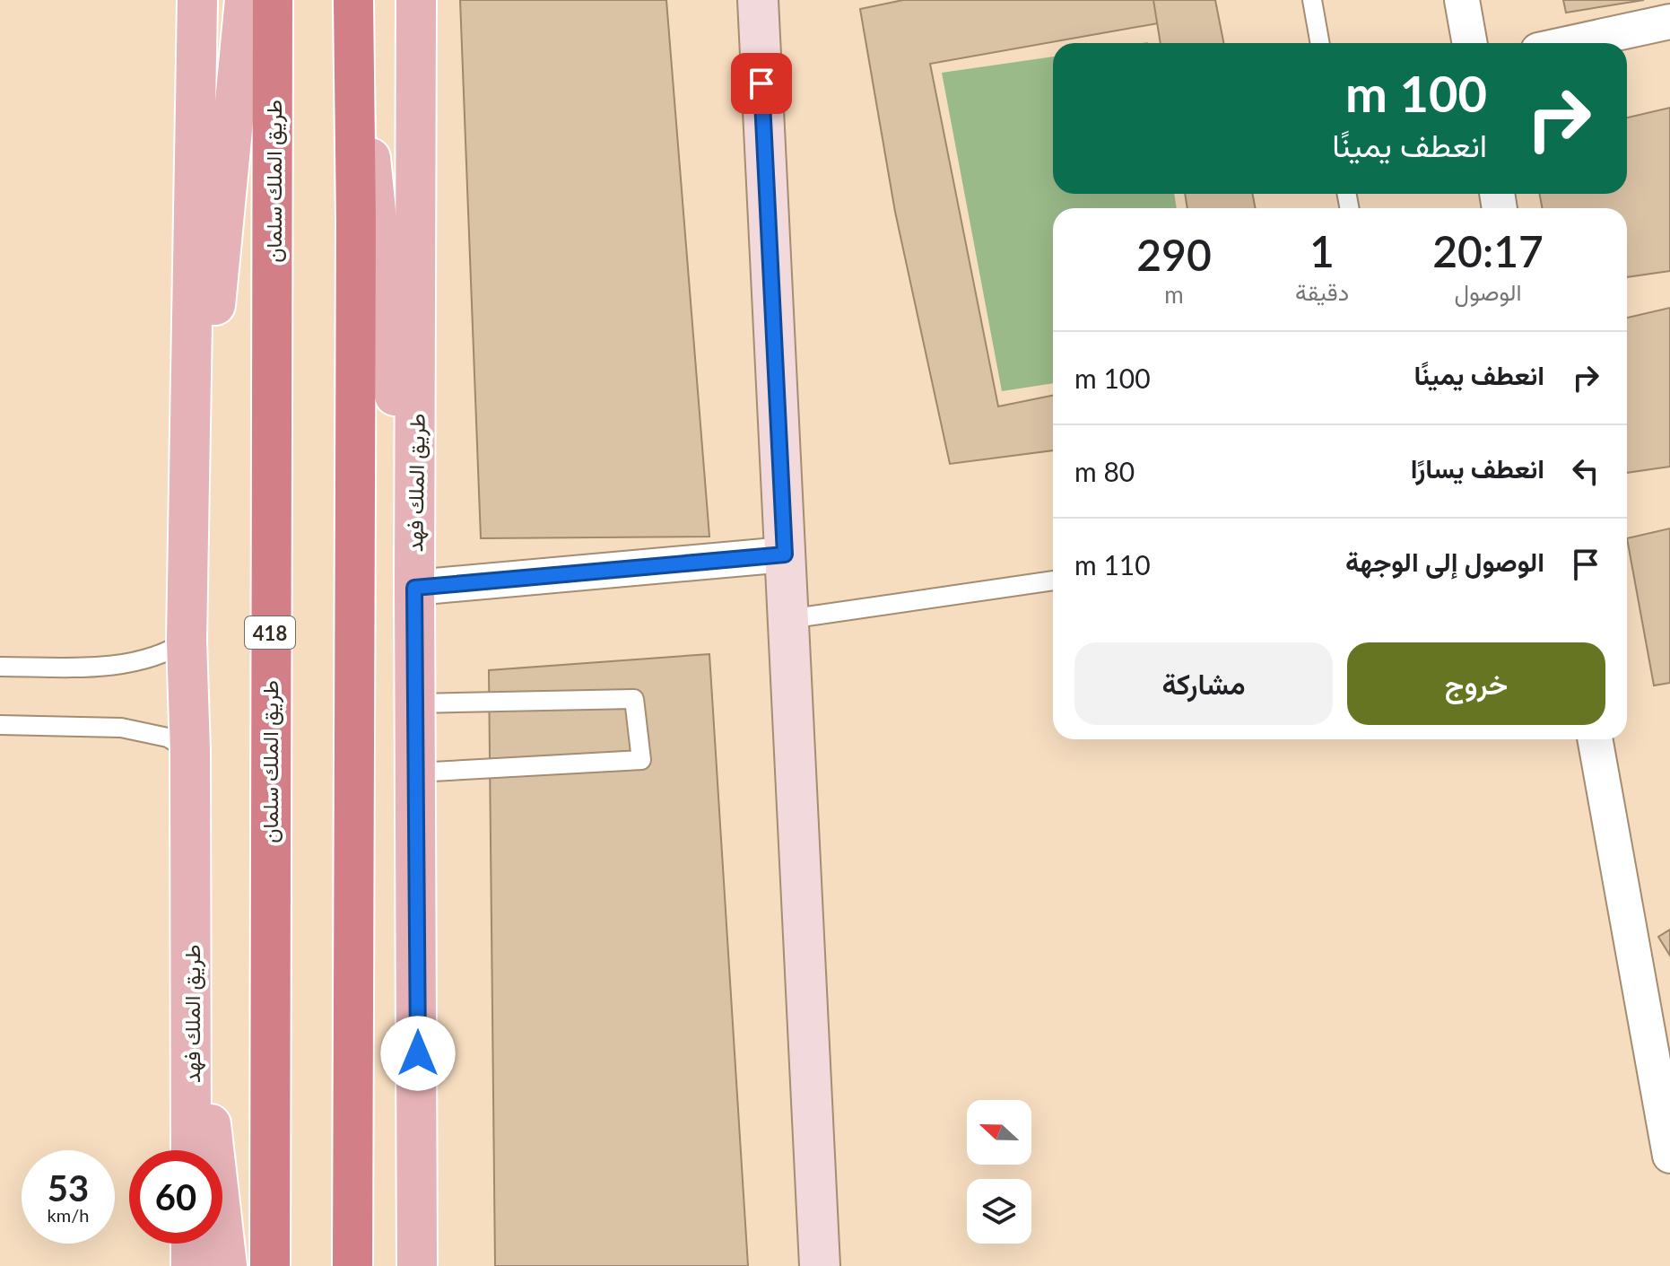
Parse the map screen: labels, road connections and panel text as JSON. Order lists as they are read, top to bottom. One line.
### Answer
{"streets":{"highway":["طريق الملك سلمان","418"],"main road":["طريق الملك فهد"]},"north":"left","page":{"turn":["100 m","انعطف يمينًا"],"eta":["20:17","الوصول","1","دقيقة","290","m"],"list":[{"name":"انعطف يمينًا","value":"100 m"},{"name":"انعطف يسارًا","value":"80 m"},{"name":"الوصول إلى الوجهة","value":"110 m"}],"buttons":["خروج","مشاركة"],"speed":"53 km/h","limit":"60"}}
